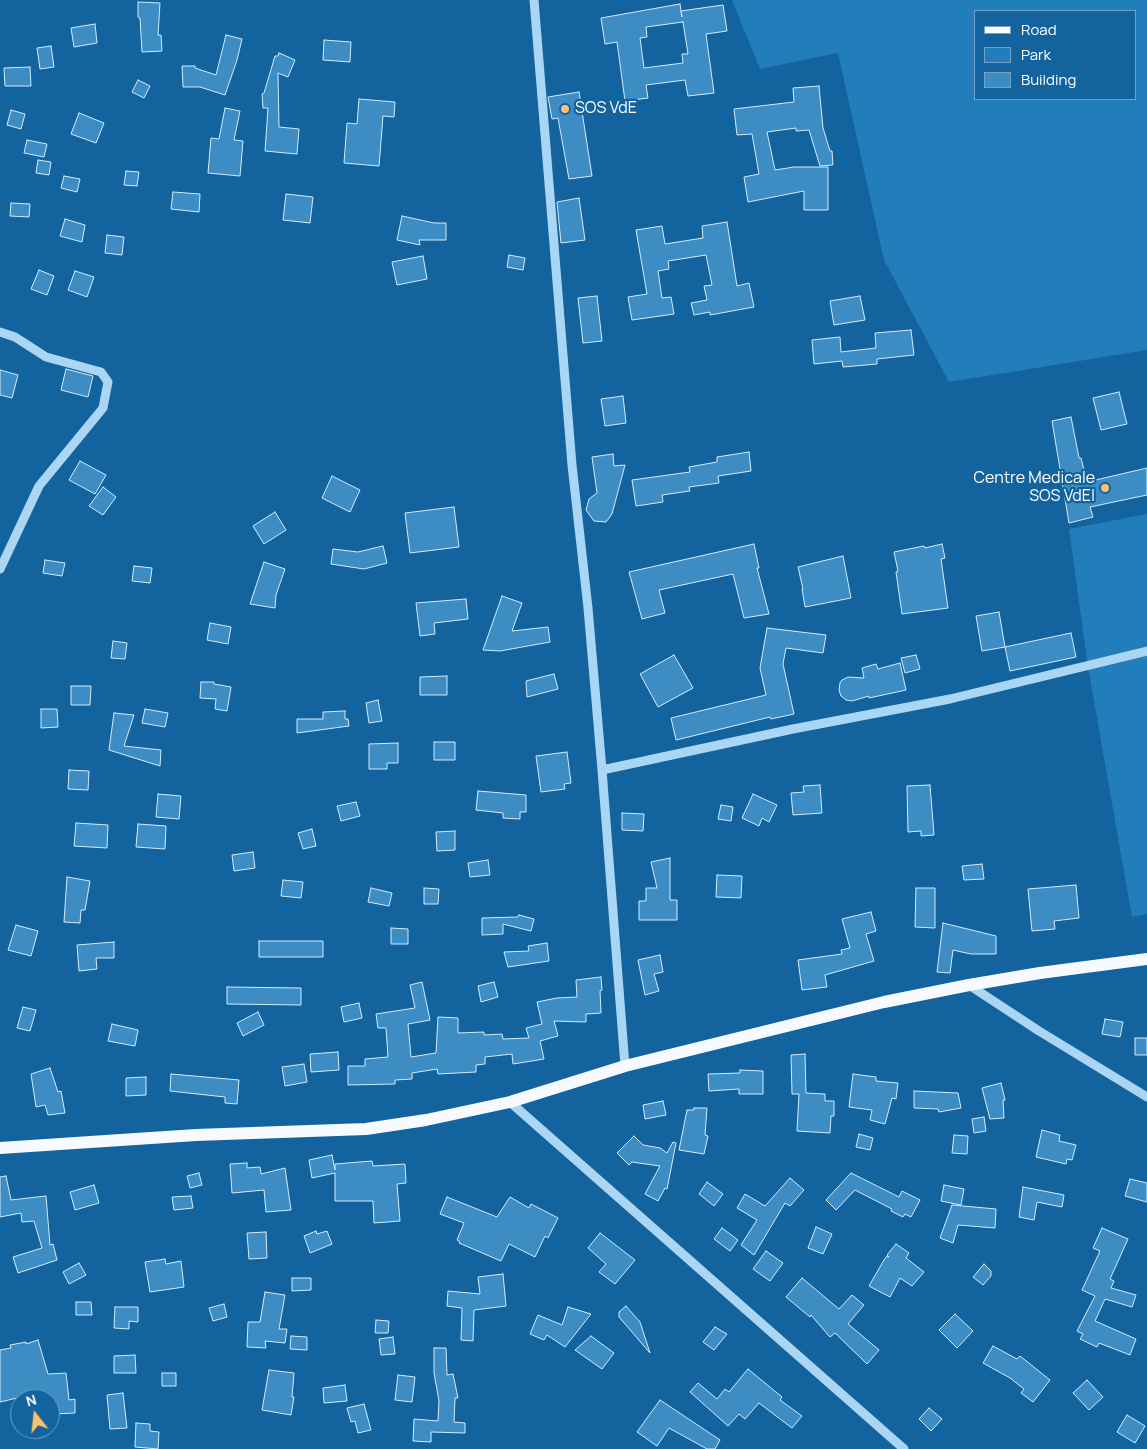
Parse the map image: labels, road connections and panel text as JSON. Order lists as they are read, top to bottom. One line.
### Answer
{"places":["SOS VdE","Centre Medicale SOS VdE|"],"legend":["Road","Park","Building"],"north":"top"}
